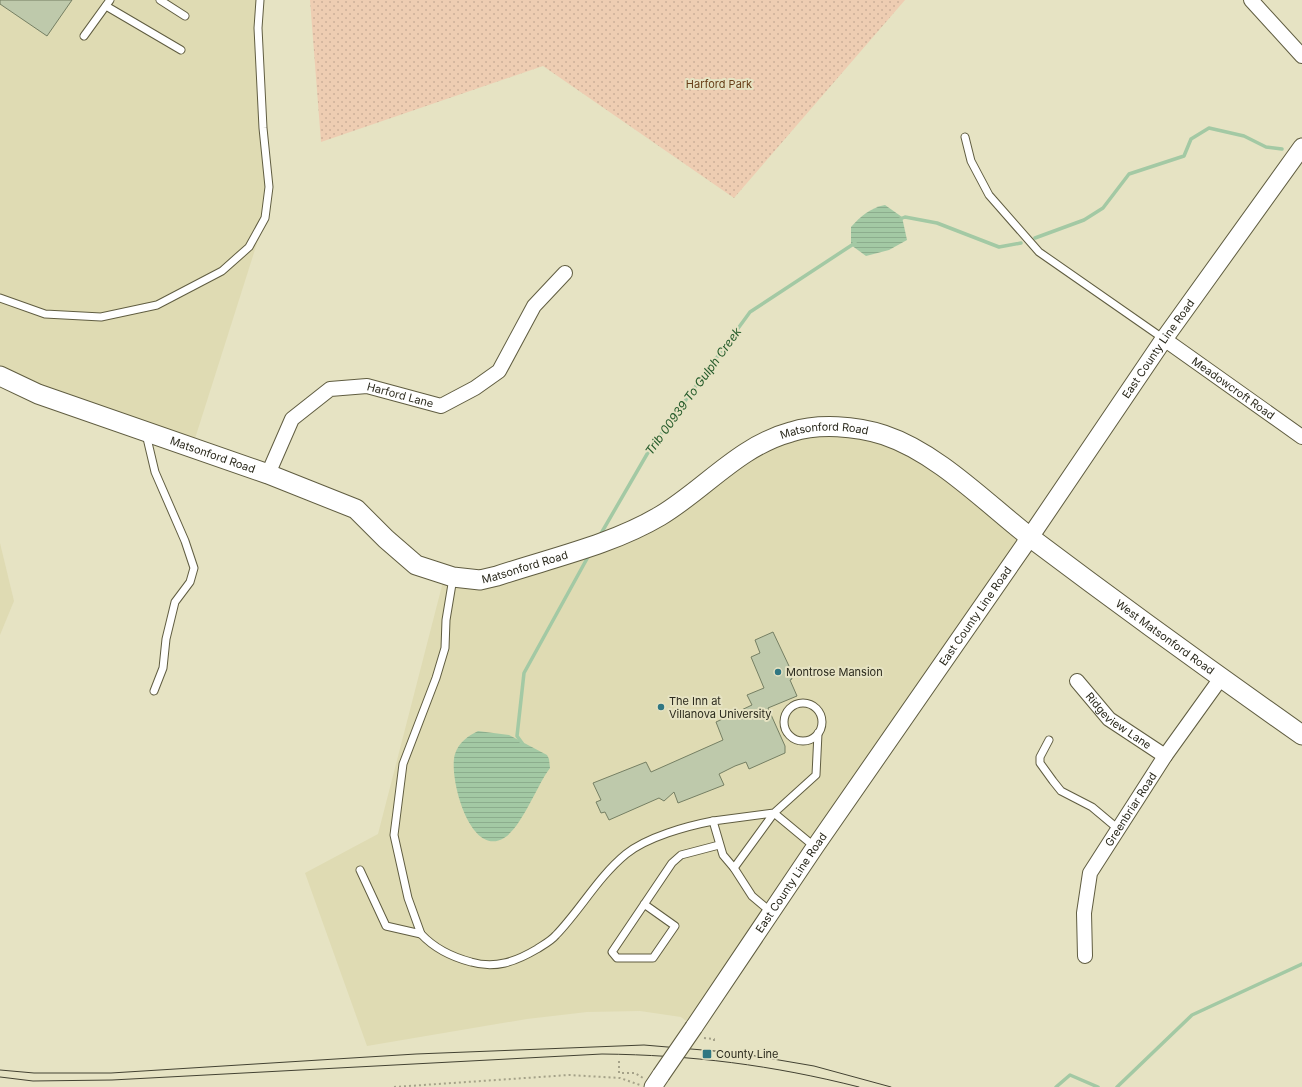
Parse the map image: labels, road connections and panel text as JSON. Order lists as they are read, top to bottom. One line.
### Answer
{"streets":{"main road":["Matsonford Road","West Matsonford Road"],"street":["East County Line Road","Meadowcroft Road","Harford Lane","Ridgeview Lane","Greenbriar Road"]},"crossings":[["East County Line Road","Meadowcroft Road"],["East County Line Road","Matsonford Road"],["East County Line Road","West Matsonford Road"],["Harford Lane","Matsonford Road"],["Matsonford Road","West Matsonford Road"],["West Matsonford Road","Greenbriar Road"],["Ridgeview Lane","Greenbriar Road"]],"water":["Trib 00939 To Gulph Creek"],"parks":["Harford Park"],"places":{"other":["Montrose Mansion","The Inn at Villanova University"],"transit":["County Line"]}}
